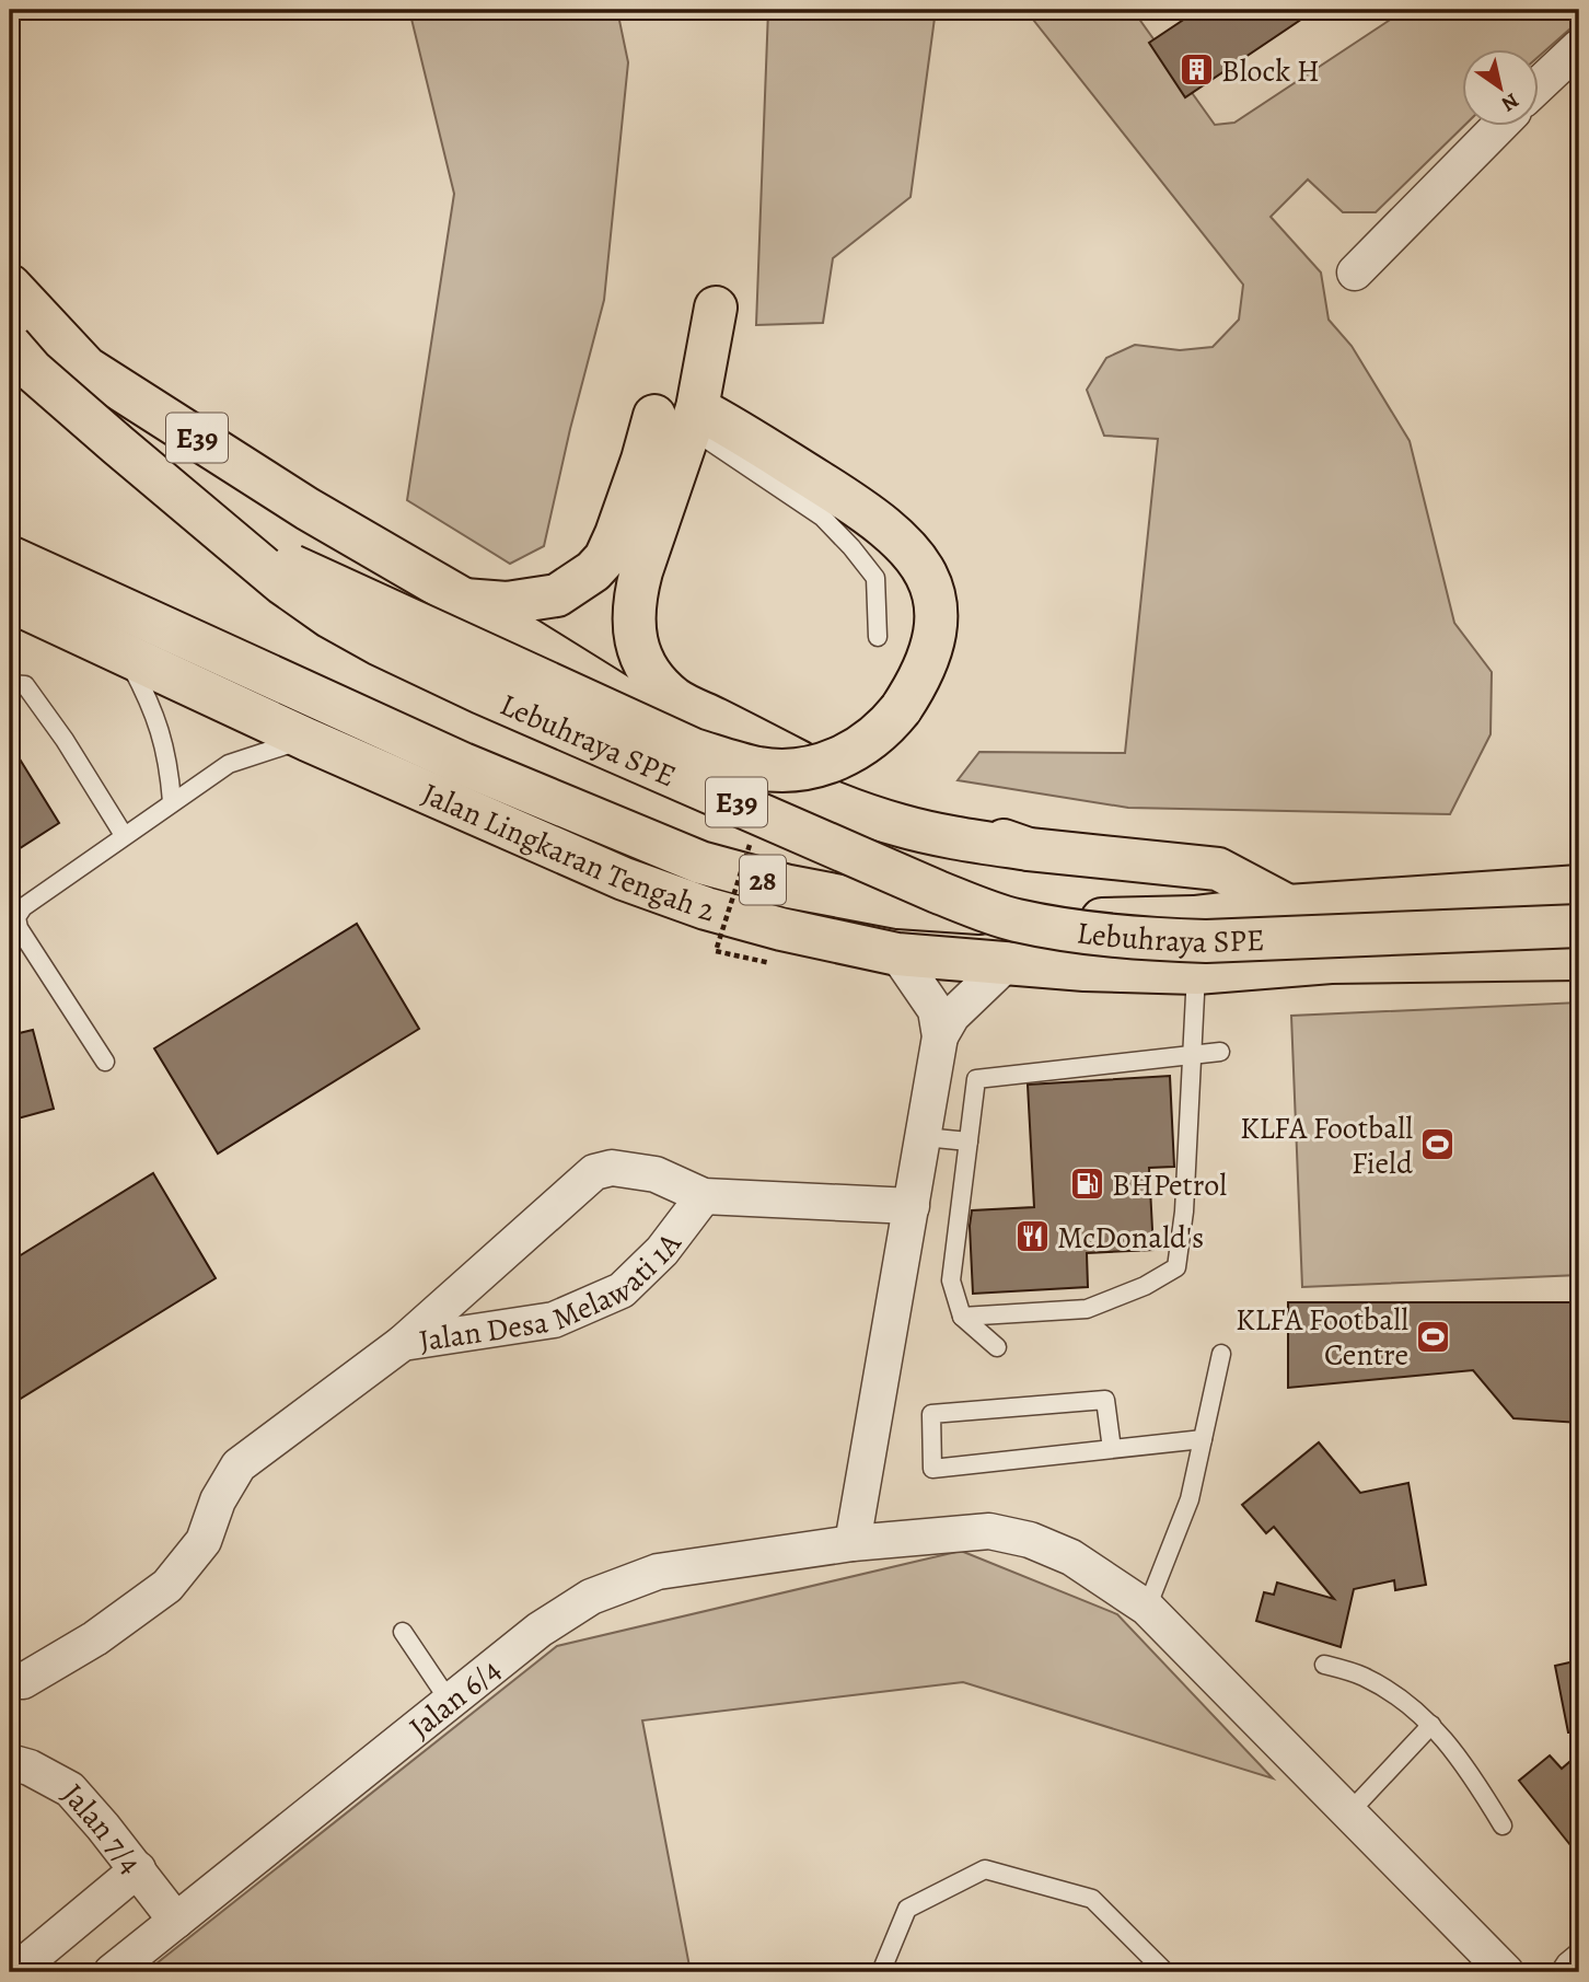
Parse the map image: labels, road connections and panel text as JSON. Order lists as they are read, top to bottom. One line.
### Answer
{"streets":{"highway":["E39","Lebuhraya SPE","Jalan Lingkaran Tengah 2","28"],"street":["Jalan Desa Melawati 1A","Jalan 6/4","Jalan 7/4"]},"crossings":[["Jalan 6/4","Jalan 7/4"]],"places":{"building":["Block H"],"sports":["KLFA Football Field","KLFA Football Centre"],"fuel station":["BHPetrol"],"restaurant":["McDonald's"]},"north":"bottom right"}
